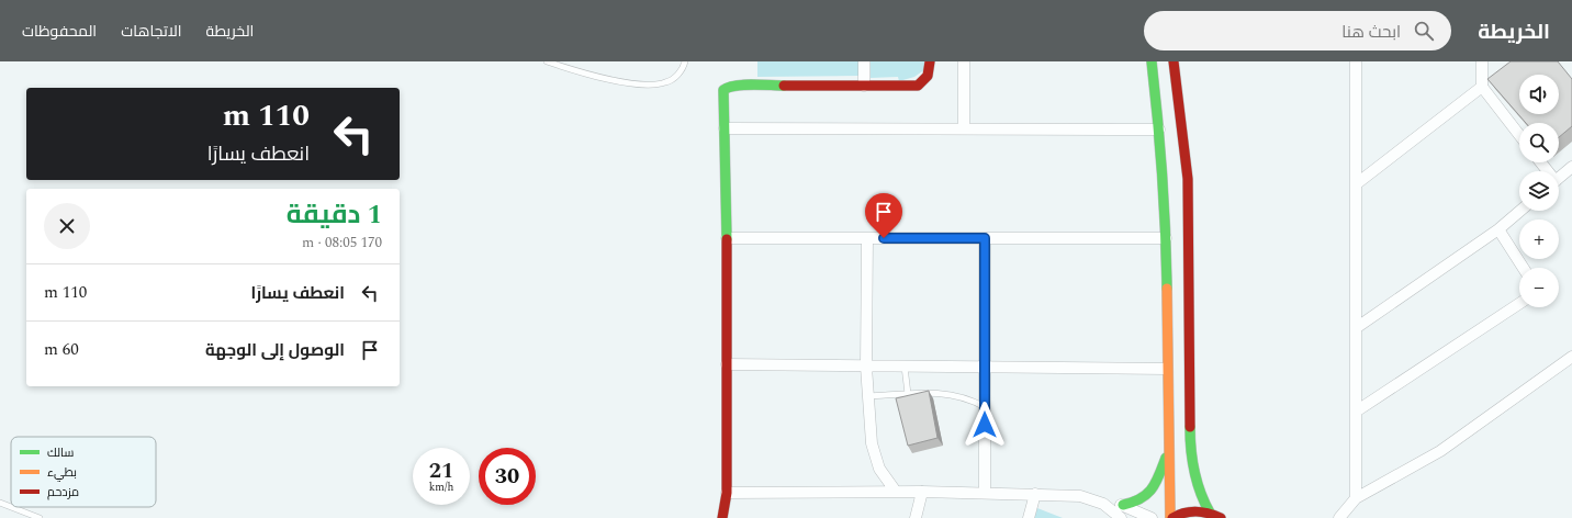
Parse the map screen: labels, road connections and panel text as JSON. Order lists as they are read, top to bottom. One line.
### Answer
{"legend":["سالك","بطيء","مزدحم"],"page":{"header":"الخريطة","search":"ابحث هنا","nav":["الخريطة","الاتجاهات","المحفوظات"],"map_buttons":["+","−"],"turn":["110 m","انعطف يسارًا"],"heading":["1 دقيقة","170 m · 08:05"],"list":[{"name":"انعطف يسارًا","value":"110 m"},{"name":"الوصول إلى الوجهة","value":"60 m"}],"speed":"21 km/h","limit":"30"}}
